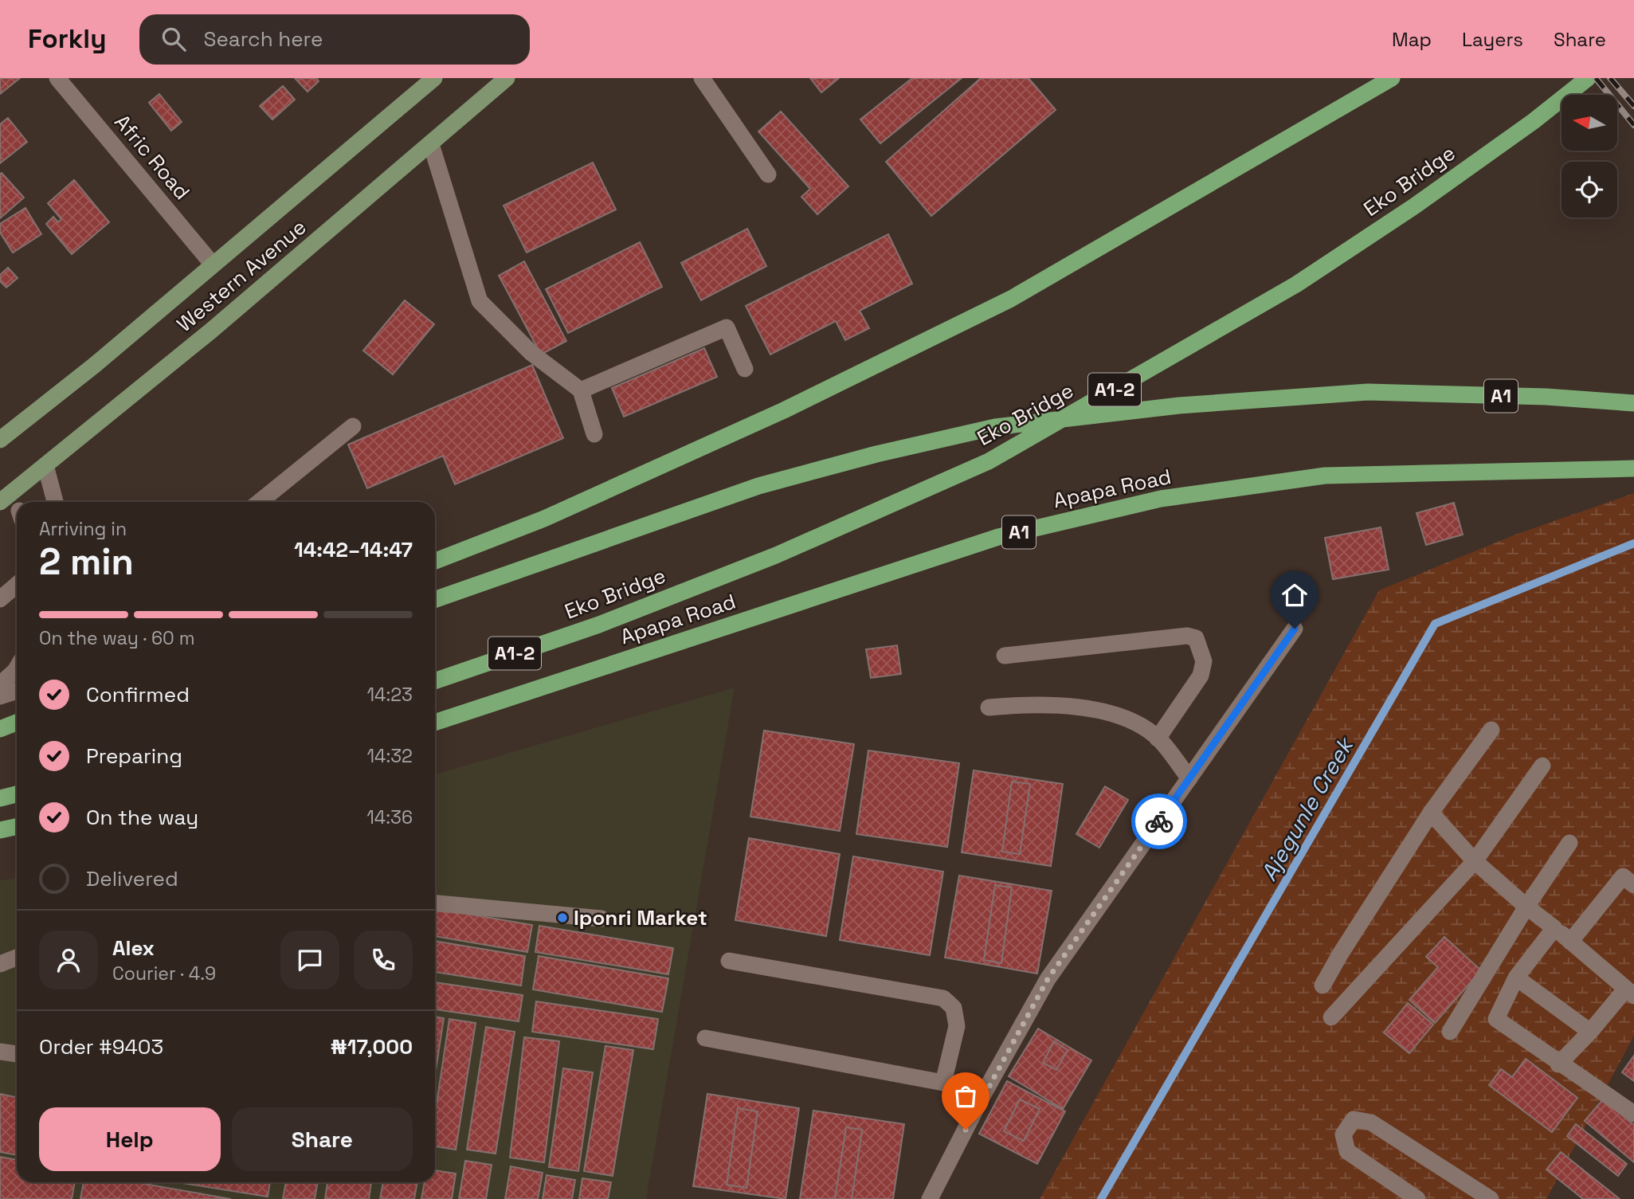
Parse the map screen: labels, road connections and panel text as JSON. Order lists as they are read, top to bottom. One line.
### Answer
{"streets":{"highway":["Eko Bridge","A1-2","A1","Apapa Road"],"main road":["Western Avenue"],"street":["Afric Road"]},"crossings":[["Afric Road","Western Avenue"]],"water":["Ajegunle Creek"],"places":["Iponri Market"],"north":"left","page":{"header":"Forkly","search":"Search here","nav":["Map","Layers","Share"],"heading":["2 min","Arriving in","14:42–14:47"],"panel":["Alex","Courier · 4.9","Order #9403","₦17,000"],"bar":"On the way · 60 m","list":[["Confirmed","14:23"],["Preparing","14:32"],["On the way","14:36"],"Delivered"],"buttons":["Help","Share"]}}
